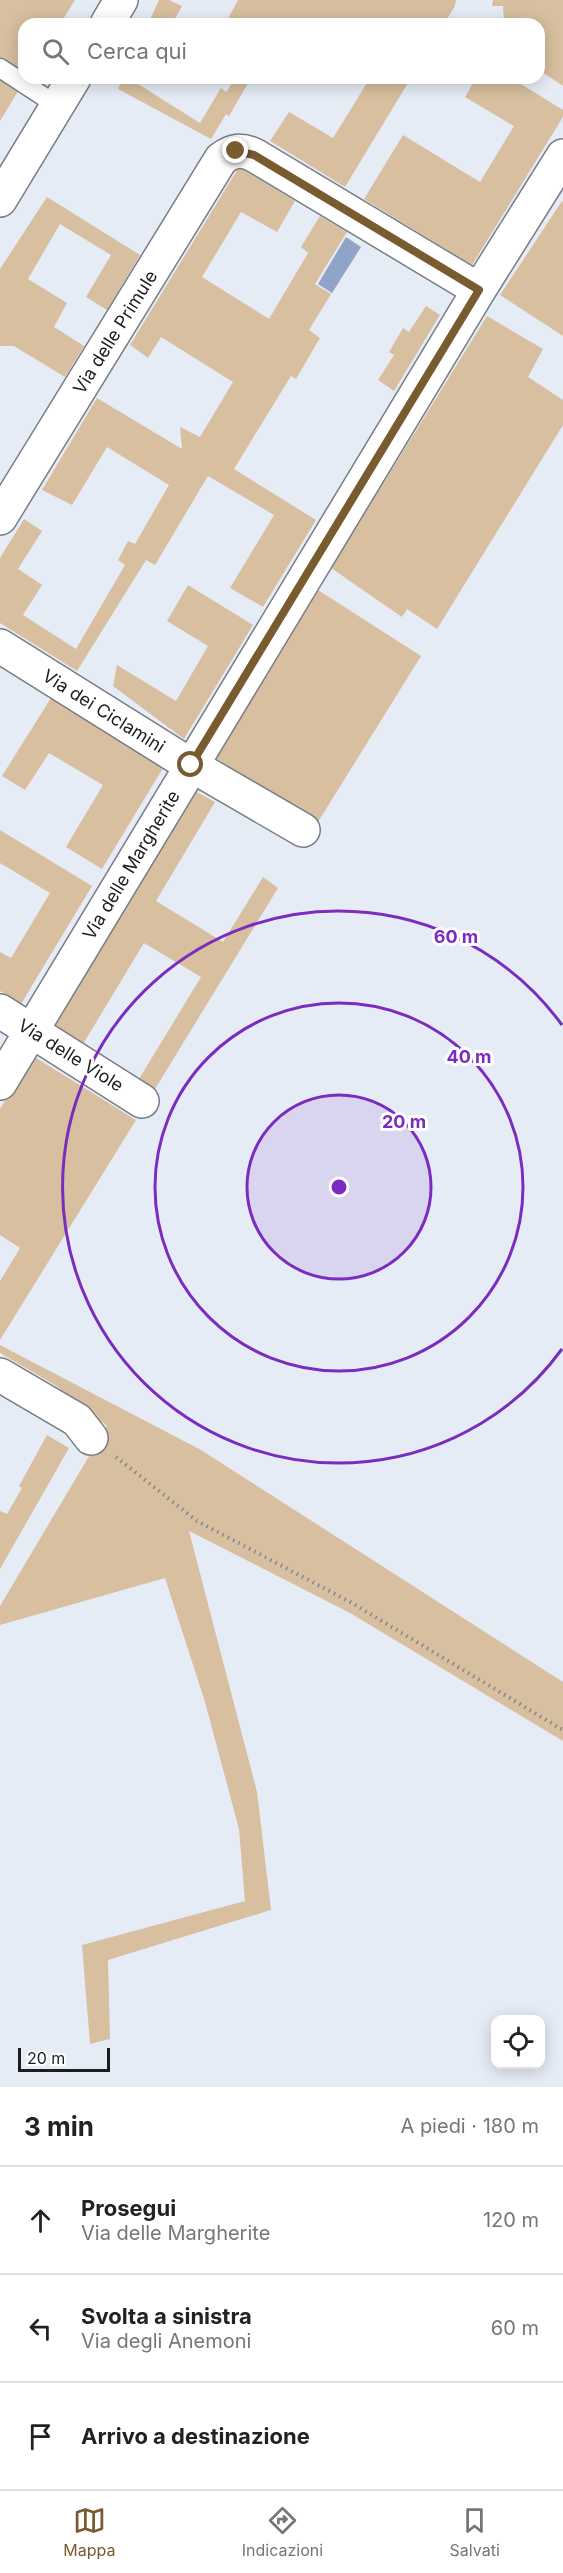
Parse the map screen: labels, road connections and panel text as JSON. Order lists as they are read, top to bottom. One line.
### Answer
{"streets":{"street":["Via delle Primule","Via dei Ciclamini","Via delle Margherite","Via delle Viole"]},"crossings":[["Via delle Primule","Via delle Margherite"],["Via dei Ciclamini","Via delle Margherite"],["Via delle Margherite","Via delle Viole"]],"scale_bar":"20 m","page":{"search":"Cerca qui","scale":"20 m","heading":["3 min","A piedi · 180 m"],"list":[["Prosegui","Via delle Margherite","120 m"],["Svolta a sinistra","Via degli Anemoni","60 m"],"Arrivo a destinazione"],"nav":["Mappa","Indicazioni","Salvati"]},"rings":["60 m","40 m","20 m"]}
